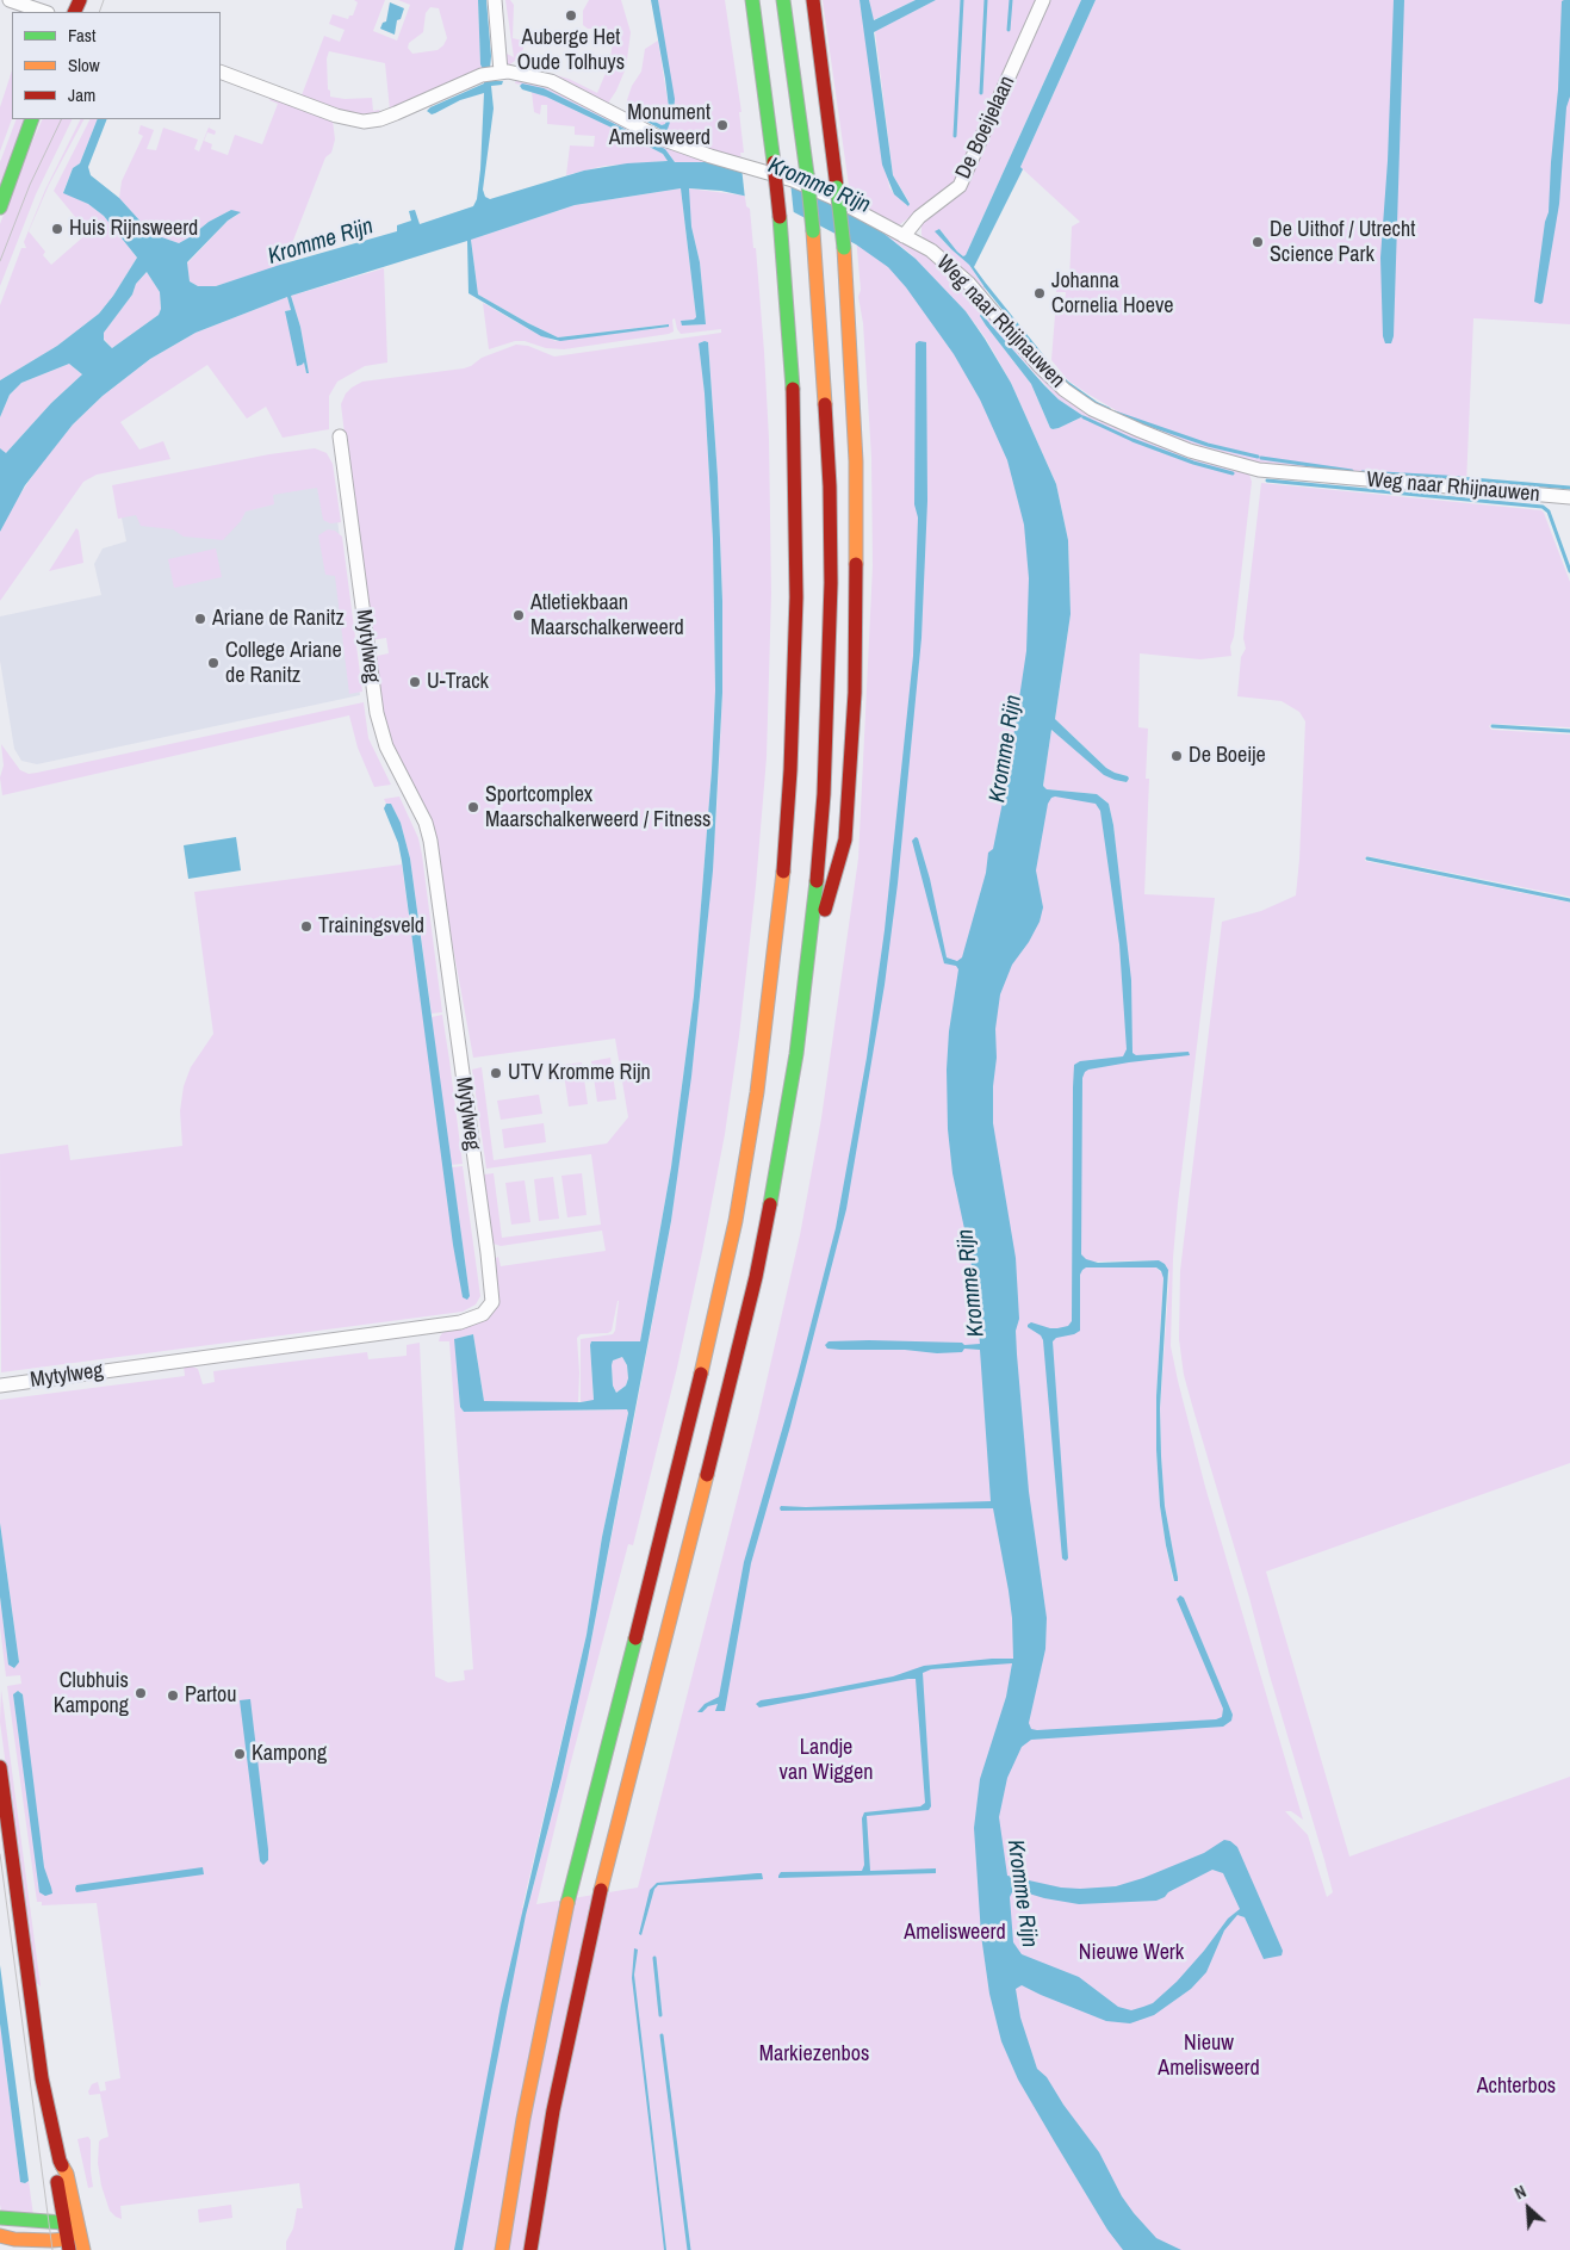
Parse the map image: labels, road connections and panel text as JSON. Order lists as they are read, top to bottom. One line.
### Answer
{"streets":{"street":["De Boeijelaan","Weg naar Rhijnauwen","Mytylweg"]},"crossings":[["De Boeijelaan","Weg naar Rhijnauwen"]],"water":["Kromme Rijn"],"parks":["Landje van Wiggen","Amelisweerd","Nieuwe Werk","Nieuw Amelisweerd","Markiezenbos","Achterbos"],"places":["Auberge Het Oude Tolhuys","Monument Amelisweerd","Huis Rijnsweerd","De Uithof / Utrecht Science Park","Johanna Cornelia Hoeve","Atletiekbaan Maarschalkerweerd","Ariane de Ranitz","College Ariane de Ranitz","U-Track","De Boeije","Sportcomplex Maarschalkerweerd / Fitness","Trainingsveld","UTV Kromme Rijn","Clubhuis Kampong","Partou","Kampong"],"legend":["Fast","Slow","Jam"],"north":"top left"}
